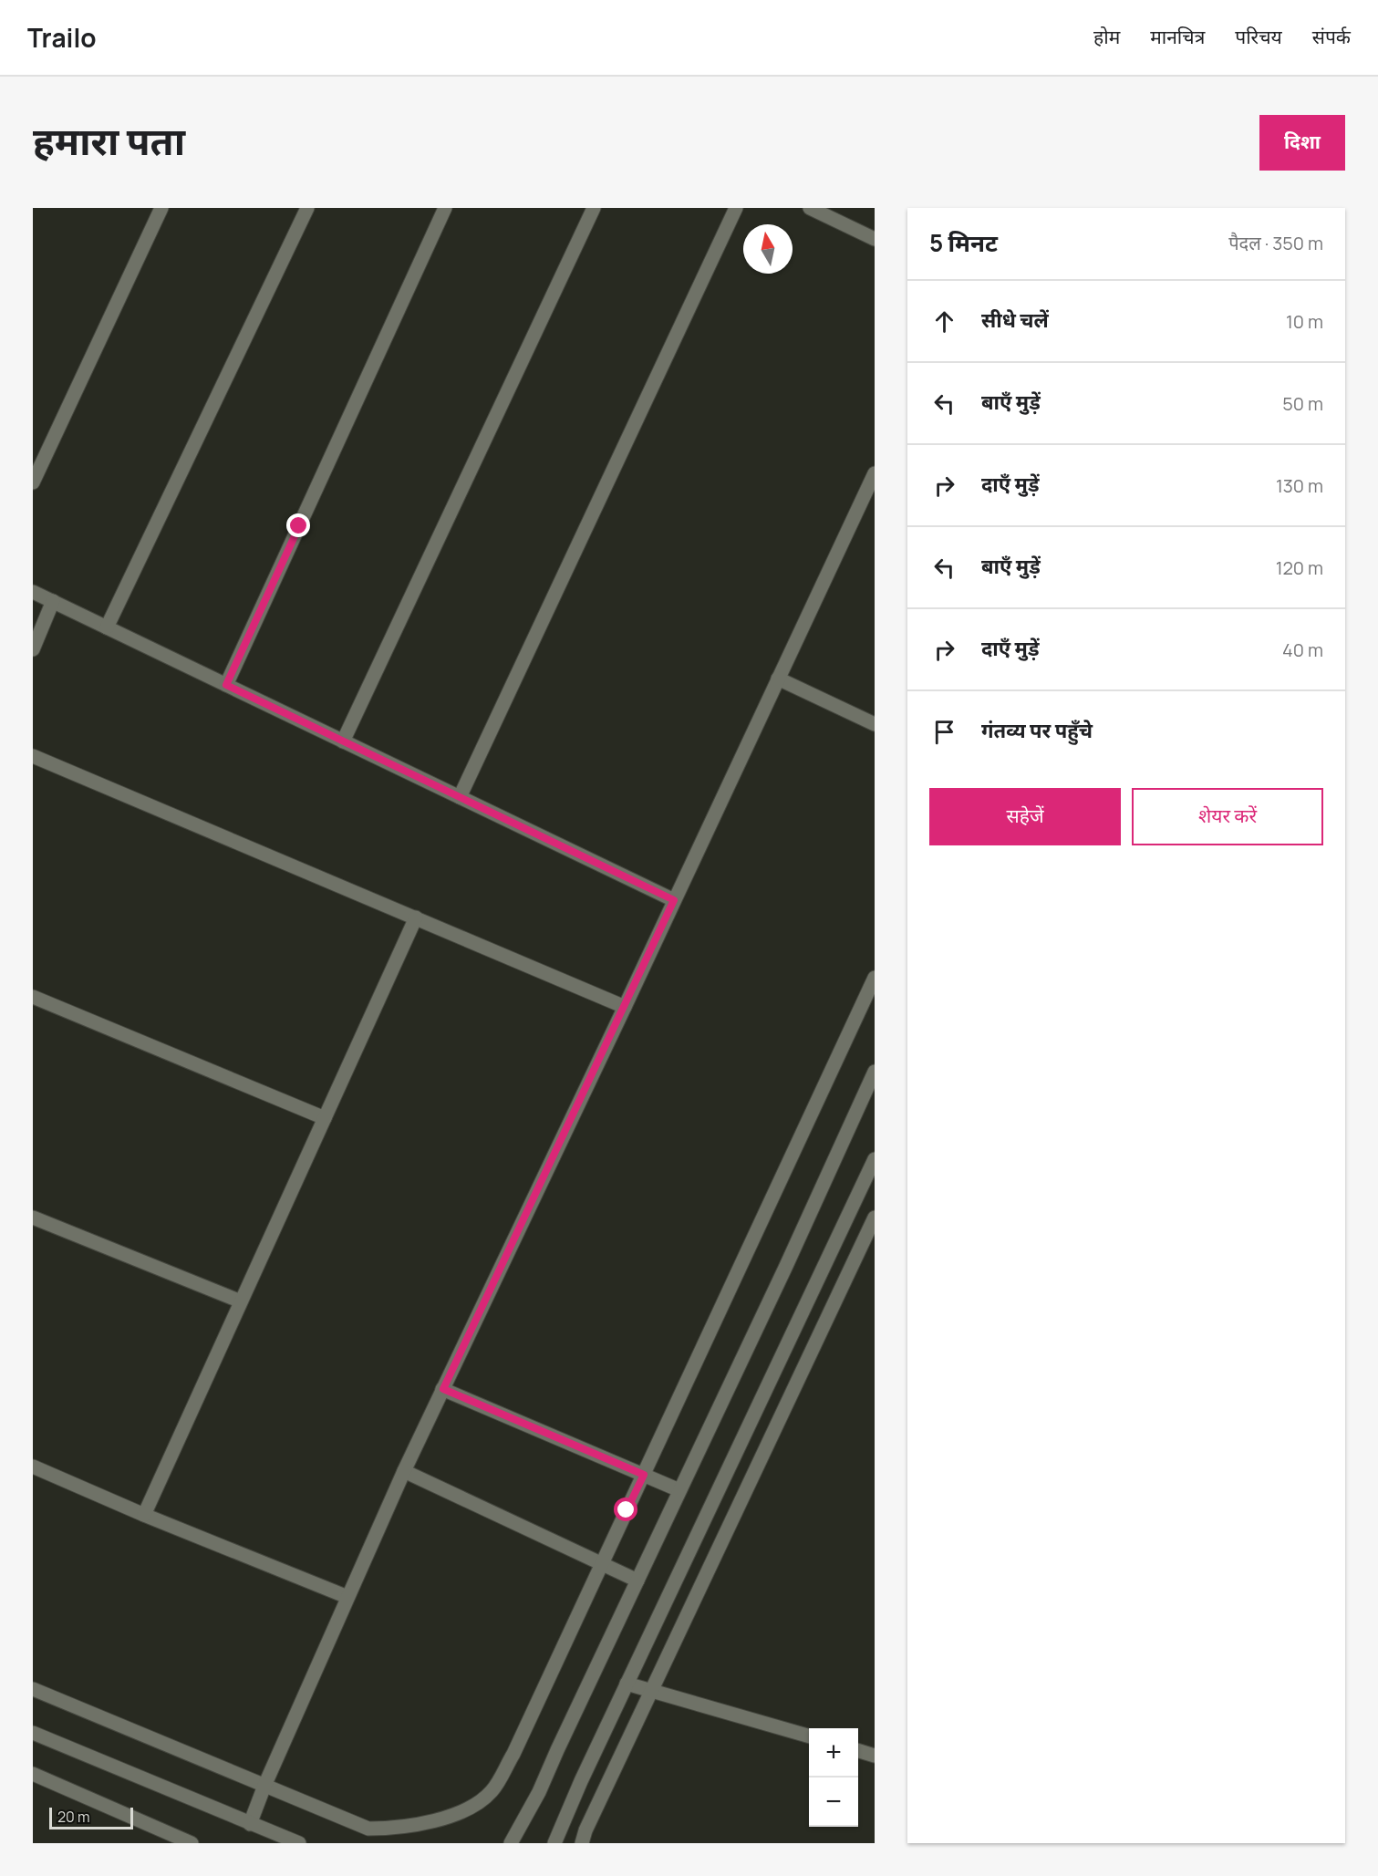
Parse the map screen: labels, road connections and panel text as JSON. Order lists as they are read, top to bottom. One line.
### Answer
{"scale_bar":"20 m","north":"top","page":{"header":"Trailo","nav":["होम","मानचित्र","परिचय","संपर्क"],"title":"हमारा पता","buttons":["दिशा",["सहेजें","शेयर करें"]],"heading":["5 मिनट","पैदल · 350 m"],"list":[["सीधे चलें","10 m"],["बाएँ मुड़ें","50 m"],["दाएँ मुड़ें","130 m"],["बाएँ मुड़ें","120 m"],["दाएँ मुड़ें","40 m"],"गंतव्य पर पहुँचे"],"map_buttons":["+","−"],"scale":"20 m"}}
